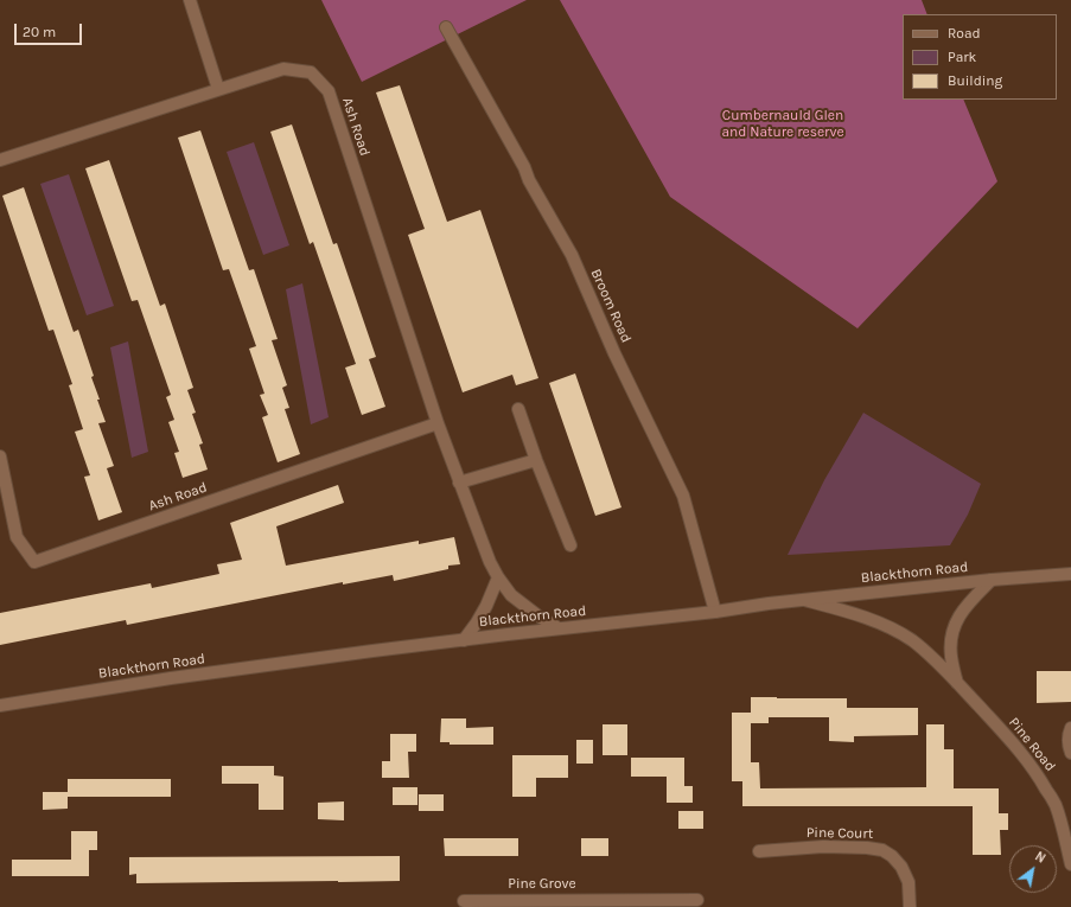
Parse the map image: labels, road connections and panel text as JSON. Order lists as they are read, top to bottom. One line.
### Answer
{"streets":{"street":["Ash Road","Broom Road","Blackthorn Road","Pine Road","Pine Court","Pine Grove"]},"crossings":[["Ash Road","Blackthorn Road"],["Broom Road","Blackthorn Road"],["Blackthorn Road","Pine Road"]],"parks":["Cumbernauld Glen and Nature reserve"],"legend":["Road","Park","Building"],"scale_bar":"20 m","north":"top right"}
